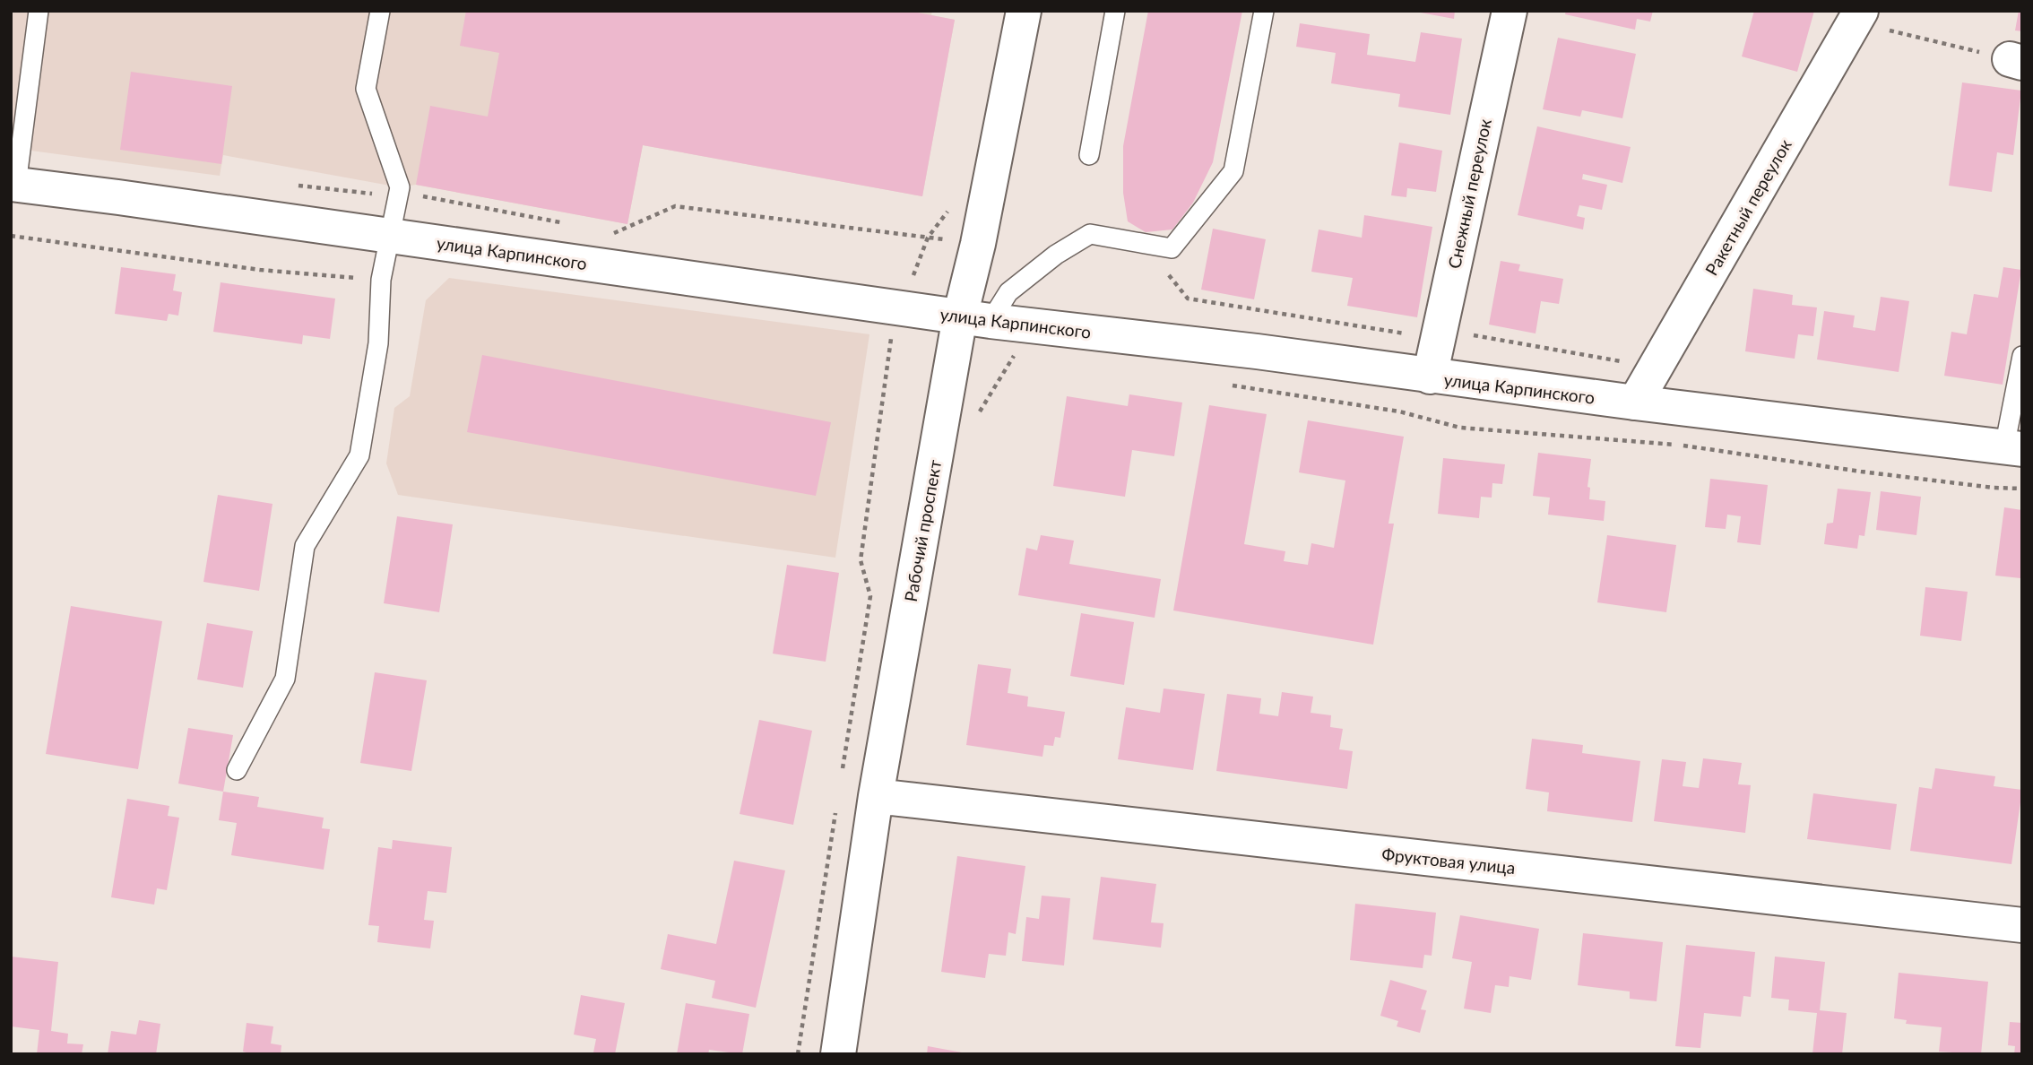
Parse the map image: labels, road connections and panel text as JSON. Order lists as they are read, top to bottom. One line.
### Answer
{"streets":{"street":["Снежный переулок","Ракетный переулок","улица Карпинского","Рабочий проспект","Фруктовая улица"]},"crossings":[["Снежный переулок","улица Карпинского"],["Ракетный переулок","улица Карпинского"],["улица Карпинского","Рабочий проспект"],["Рабочий проспект","Фруктовая улица"]]}
